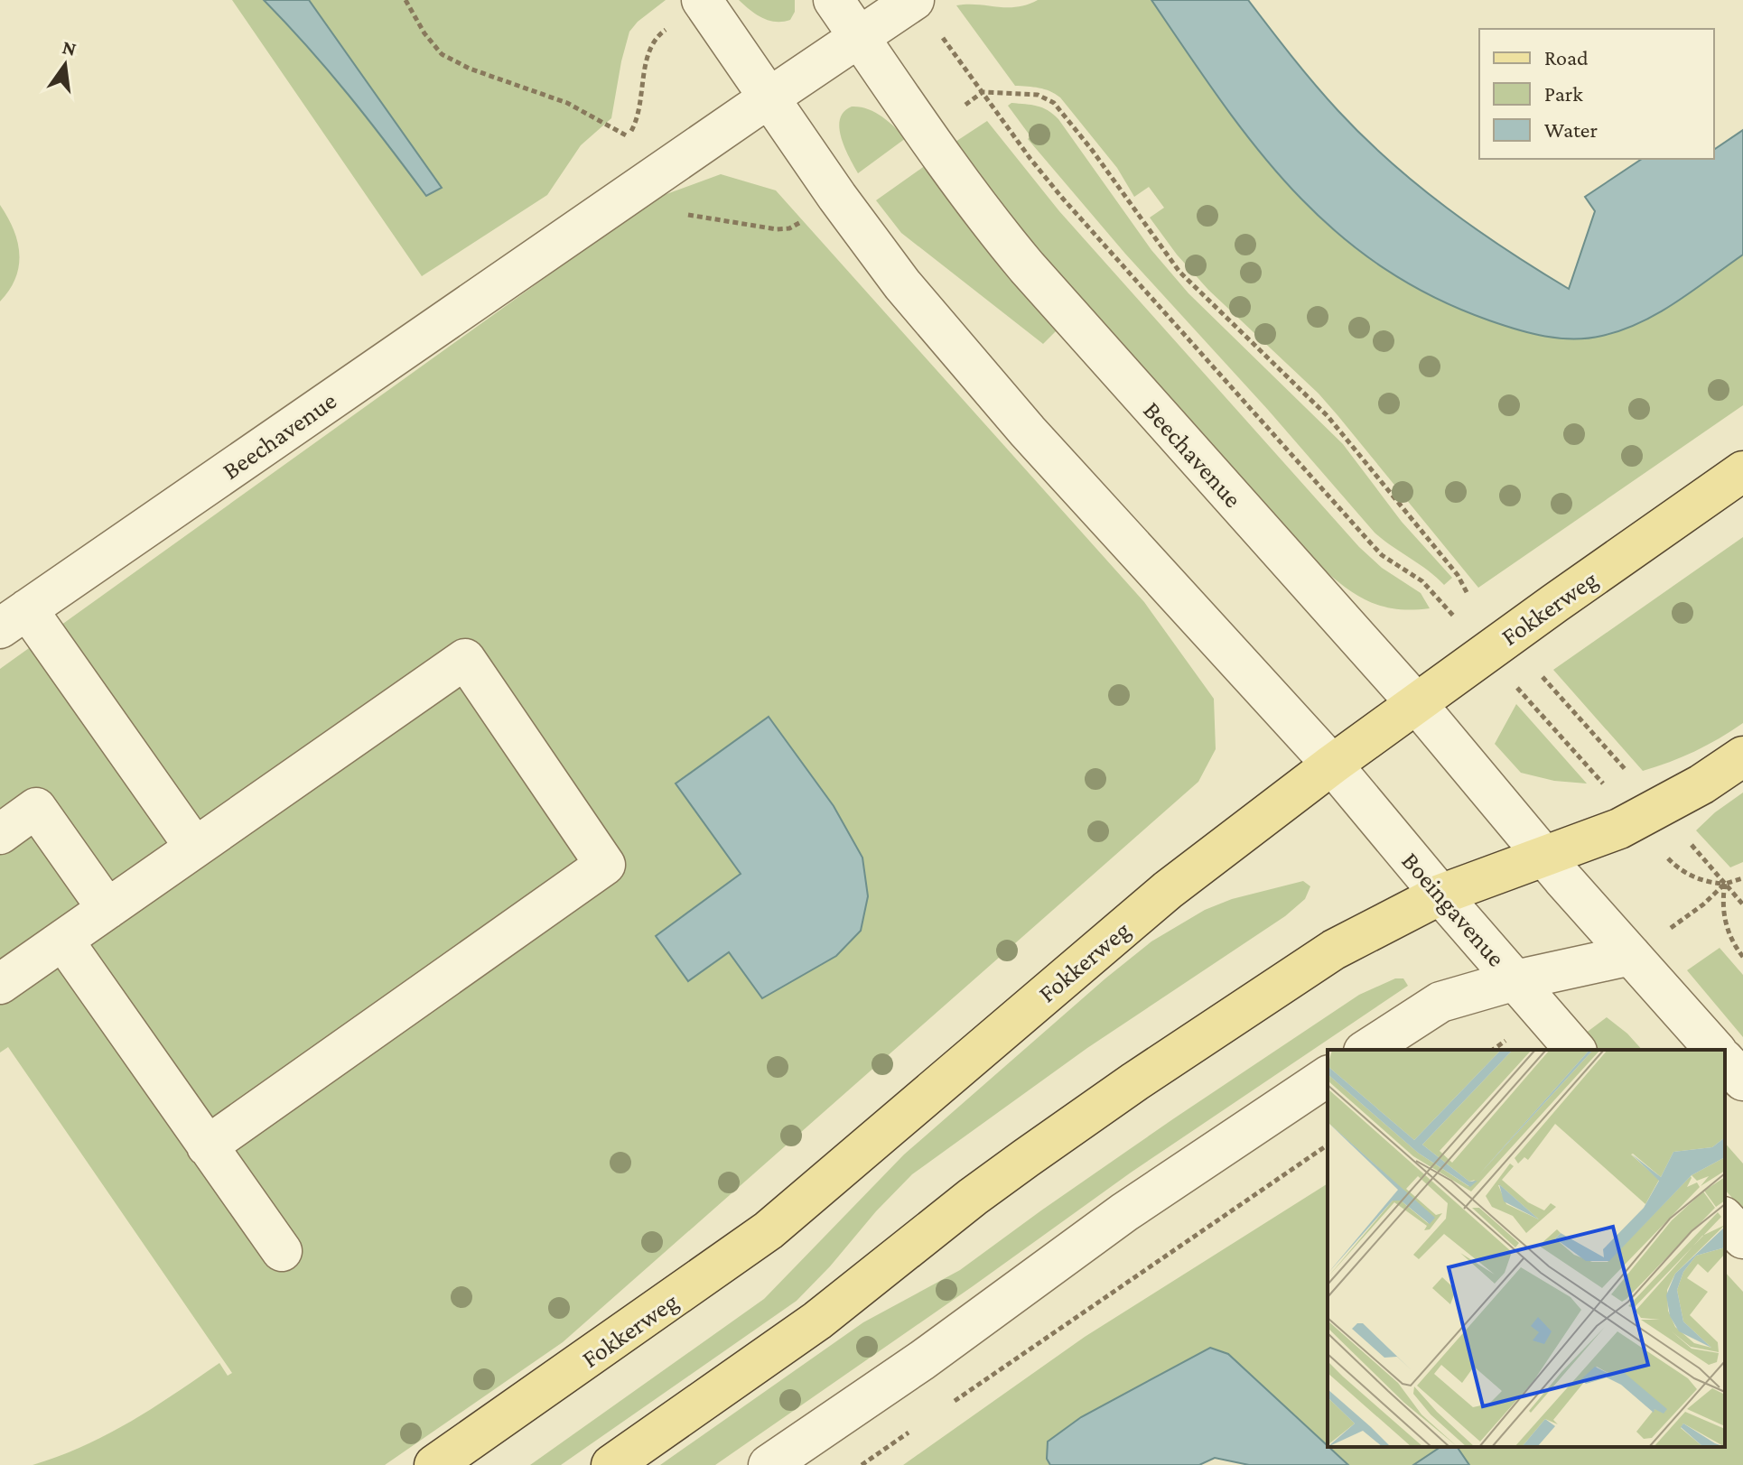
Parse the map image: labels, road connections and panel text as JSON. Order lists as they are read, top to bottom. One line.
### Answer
{"streets":{"main road":["Fokkerweg"],"street":["Beechavenue","Boeingavenue"]},"crossings":[["Beechavenue","Fokkerweg"],["Fokkerweg","Boeingavenue"]],"legend":["Road","Park","Water"],"north":"top"}
